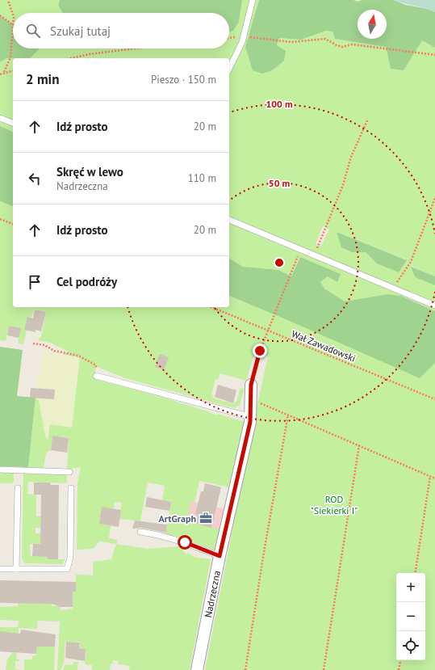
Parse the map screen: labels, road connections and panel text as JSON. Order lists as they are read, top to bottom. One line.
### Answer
{"streets":{"street":["Nadrzeczna"],"path":["Wał Zawadowski"]},"parks":["ROD \"Siekierki I\""],"places":{"office":["ArtGraph"]},"north":"top","page":{"search":"Szukaj tutaj","heading":["2 min","Pieszo · 150 m"],"list":[["Idź prosto","20 m"],["Skręć w lewo","Nadrzeczna","110 m"],["Idź prosto","20 m"],"Cel podróży"],"map_buttons":["+","−"]},"rings":["100 m","50 m"]}
